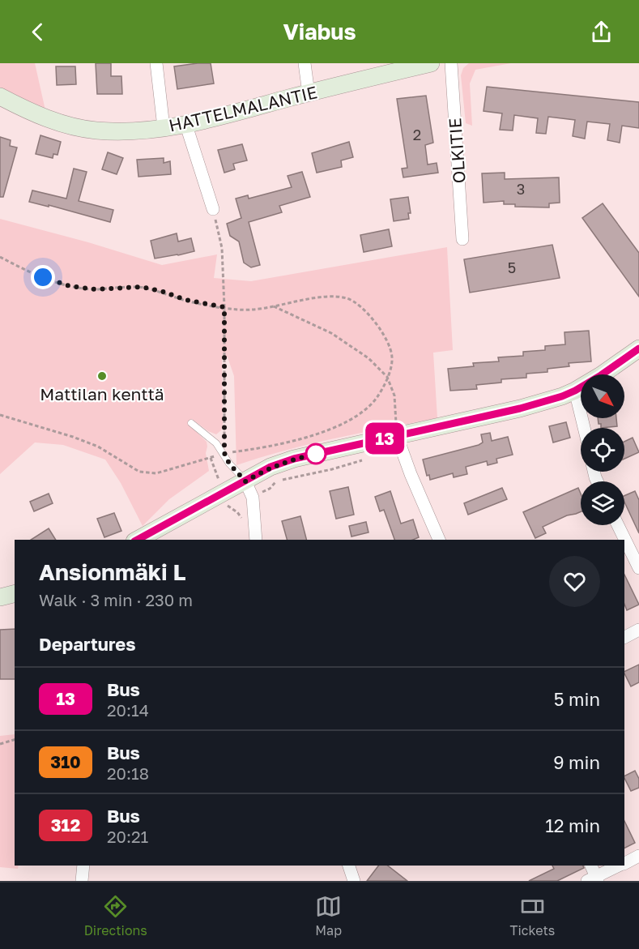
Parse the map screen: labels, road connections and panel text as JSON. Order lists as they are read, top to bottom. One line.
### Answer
{"streets":{"street":["HATTELMALANTIE","OLKITIE"]},"places":["Mattilan kenttä"],"lines":["bus line 13"],"house_numbers":["2","3","5"],"north":"bottom right","page":{"header":"Viabus","on_map":"13","heading":[["Ansionmäki L","Walk · 3 min · 230 m"],"Departures"],"list":[{"mark":"13","name":"Bus","note":"20:14","value":"5 min"},{"mark":"310","name":"Bus","note":"20:18","value":"9 min"},{"mark":"312","name":"Bus","note":"20:21","value":"12 min"}],"tabs":["Directions","Map","Tickets"]}}
